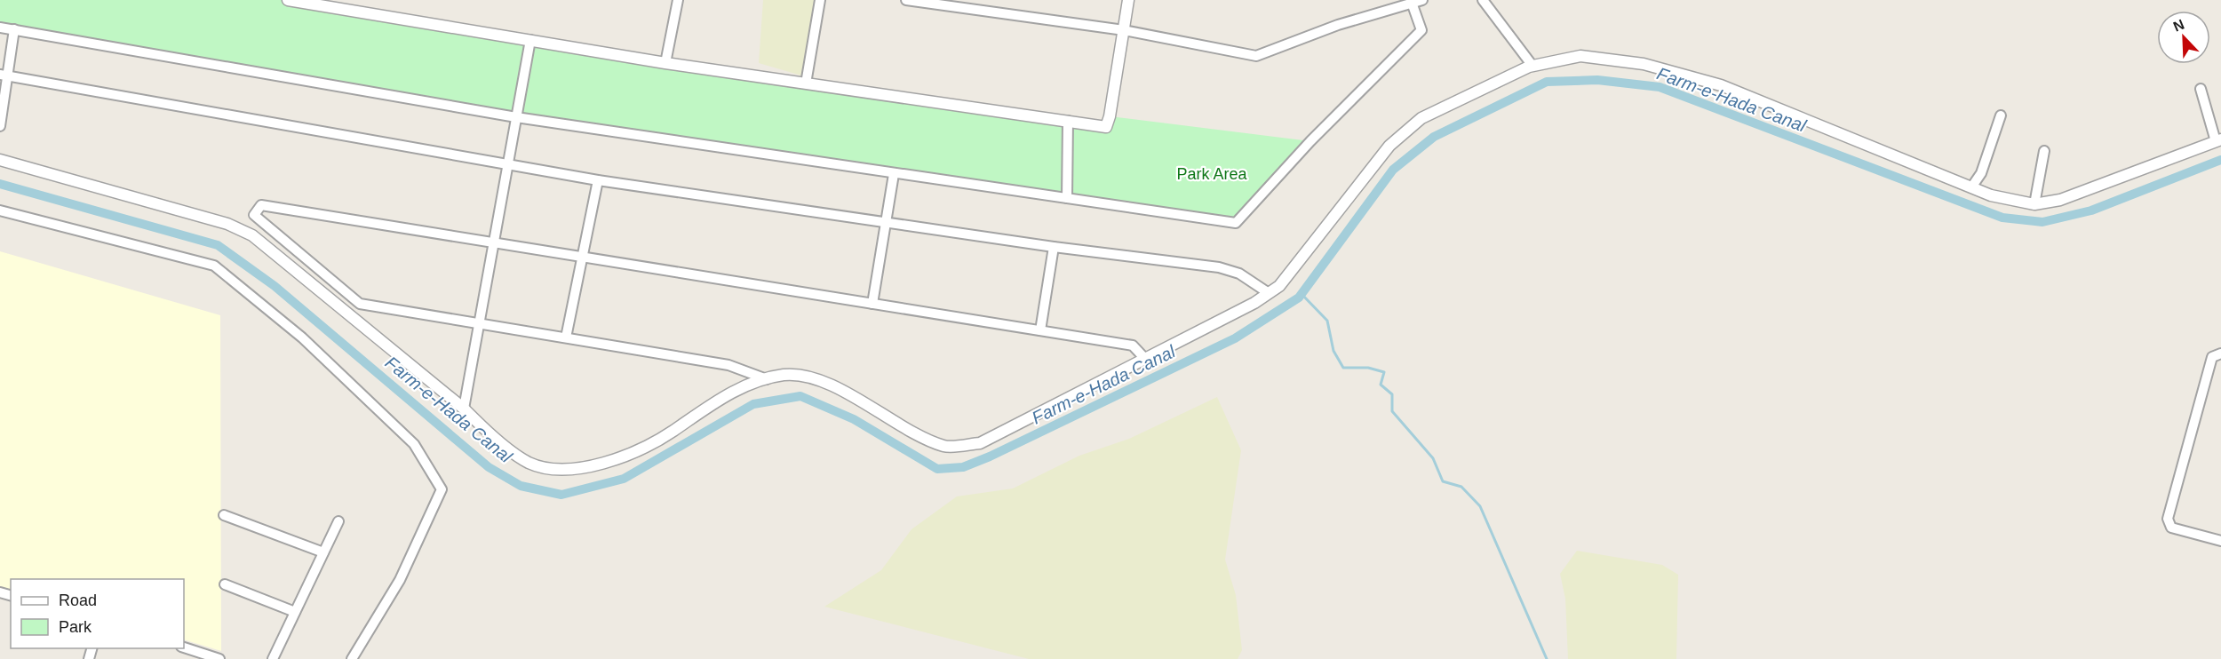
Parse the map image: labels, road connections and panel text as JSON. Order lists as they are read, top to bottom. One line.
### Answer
{"water":["Farm-e-Hada Canal"],"parks":["Park Area"],"legend":["Road","Park"],"north":"top left"}
